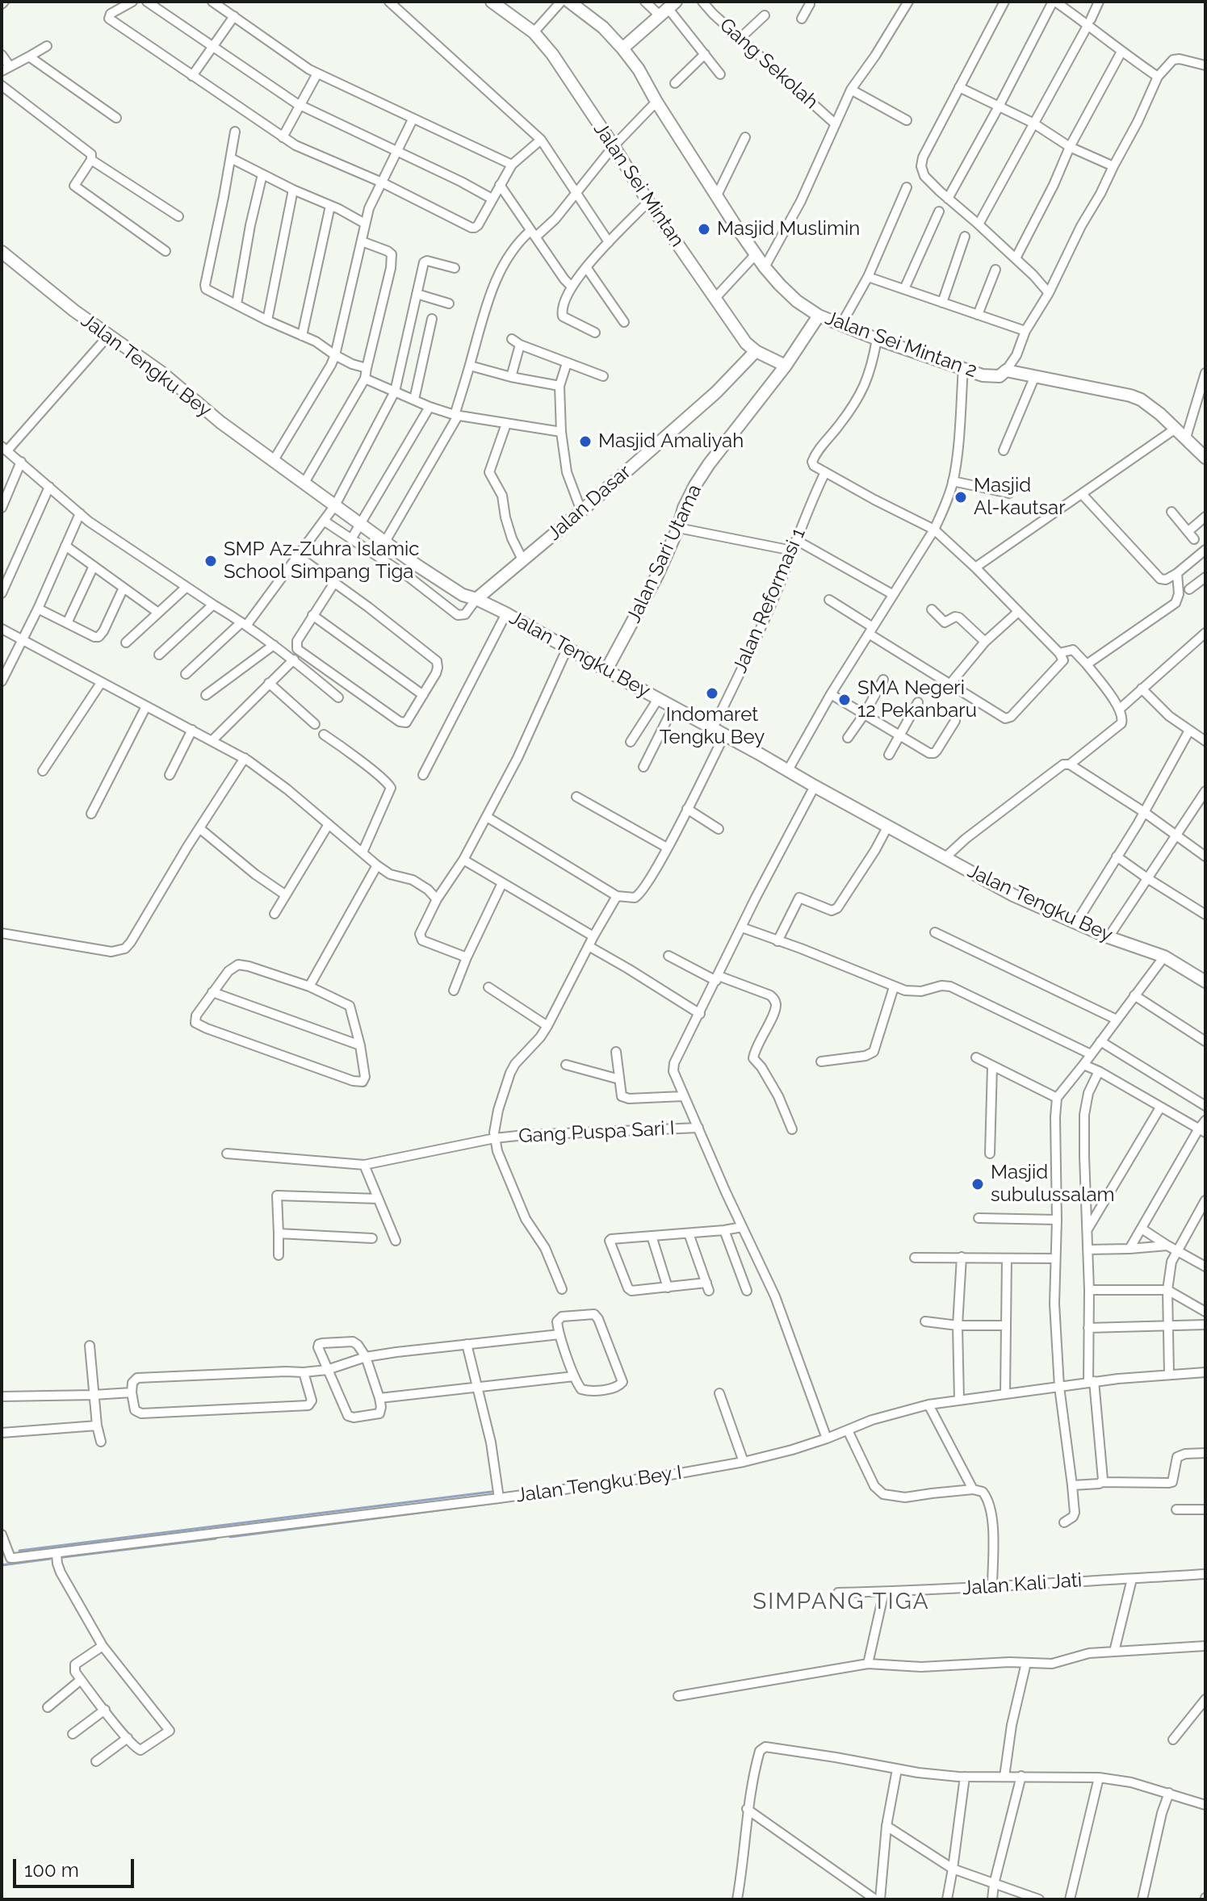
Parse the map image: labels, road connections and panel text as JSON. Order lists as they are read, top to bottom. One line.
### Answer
{"streets":{"street":["Gang Sekolah","Jalan Sei Mintan","Jalan Sei Mintan 2","Jalan Tengku Bey","Jalan Dasar","Jalan Sari Utama","Jalan Reformasi 1","Gang Puspa Sari I","Jalan Tengku Bey I","Jalan Kali Jati"]},"crossings":[["Jalan Sei Mintan","Jalan Dasar"],["Jalan Sei Mintan","Jalan Sari Utama"],["Jalan Sei Mintan 2","Jalan Sari Utama"],["Jalan Tengku Bey","Jalan Dasar"],["Jalan Tengku Bey","Jalan Sari Utama"],["Jalan Tengku Bey","Jalan Reformasi 1"]],"districts":["SIMPANG TIGA"],"places":["Masjid Muslimin","Masjid Amaliyah","Masjid Al-kautsar","SMP Az-Zuhra Islamic School Simpang Tiga","Indomaret Tengku Bey","SMA Negeri 12 Pekanbaru","Masjid subulussalam"],"scale_bar":"100 m"}
